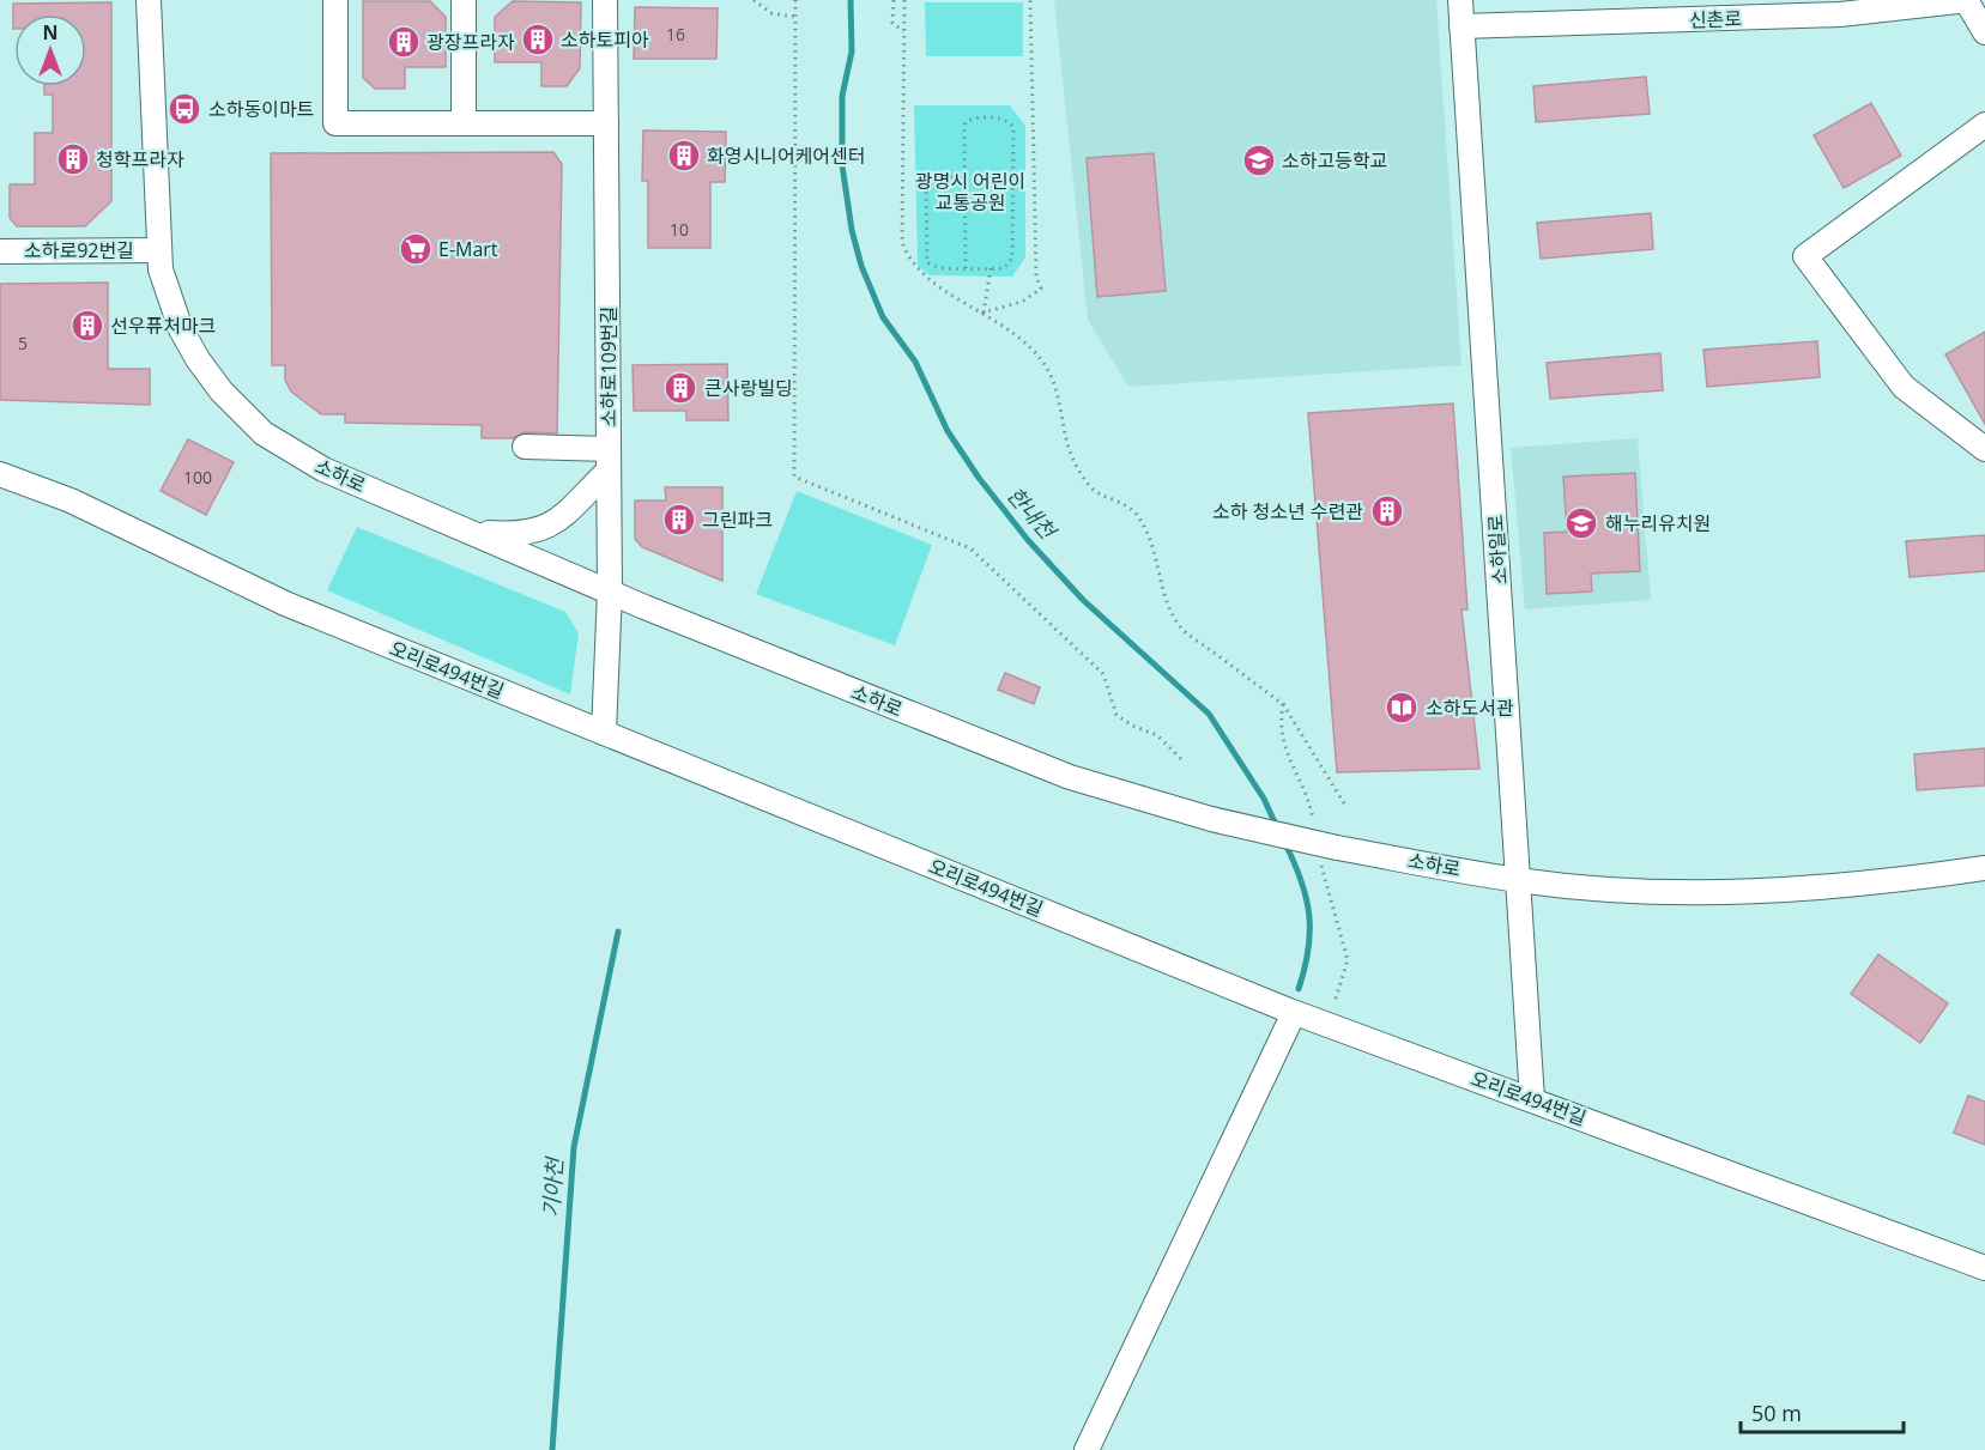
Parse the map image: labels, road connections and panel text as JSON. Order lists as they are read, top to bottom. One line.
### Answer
{"streets":{"street":["신촌로","소하로92번길","소하로109번길","소하로","소하일로","오리로494번길"]},"crossings":[["신촌로","소하일로"],["소하로92번길","소하로"],["소하로109번길","소하로"],["소하로109번길","오리로494번길"],["소하로","소하일로"],["소하일로","오리로494번길"]],"water":["한내천","기아천"],"parks":["광명시 어린이 교통공원"],"places":{"building":["소하토피아","광장프라자","화영시니어케어센터","청학프라자","선우퓨처마크","큰사랑빌딩","소하 청소년 수련관","그린파크"],"bus stop":["소하동이마트"],"school or university":["소하고등학교","해누리유치원"],"supermarket":["E-Mart"],"library":["소하도서관"]},"house_numbers":["16","10","5","100"],"scale_bar":"50 m","north":"top"}
